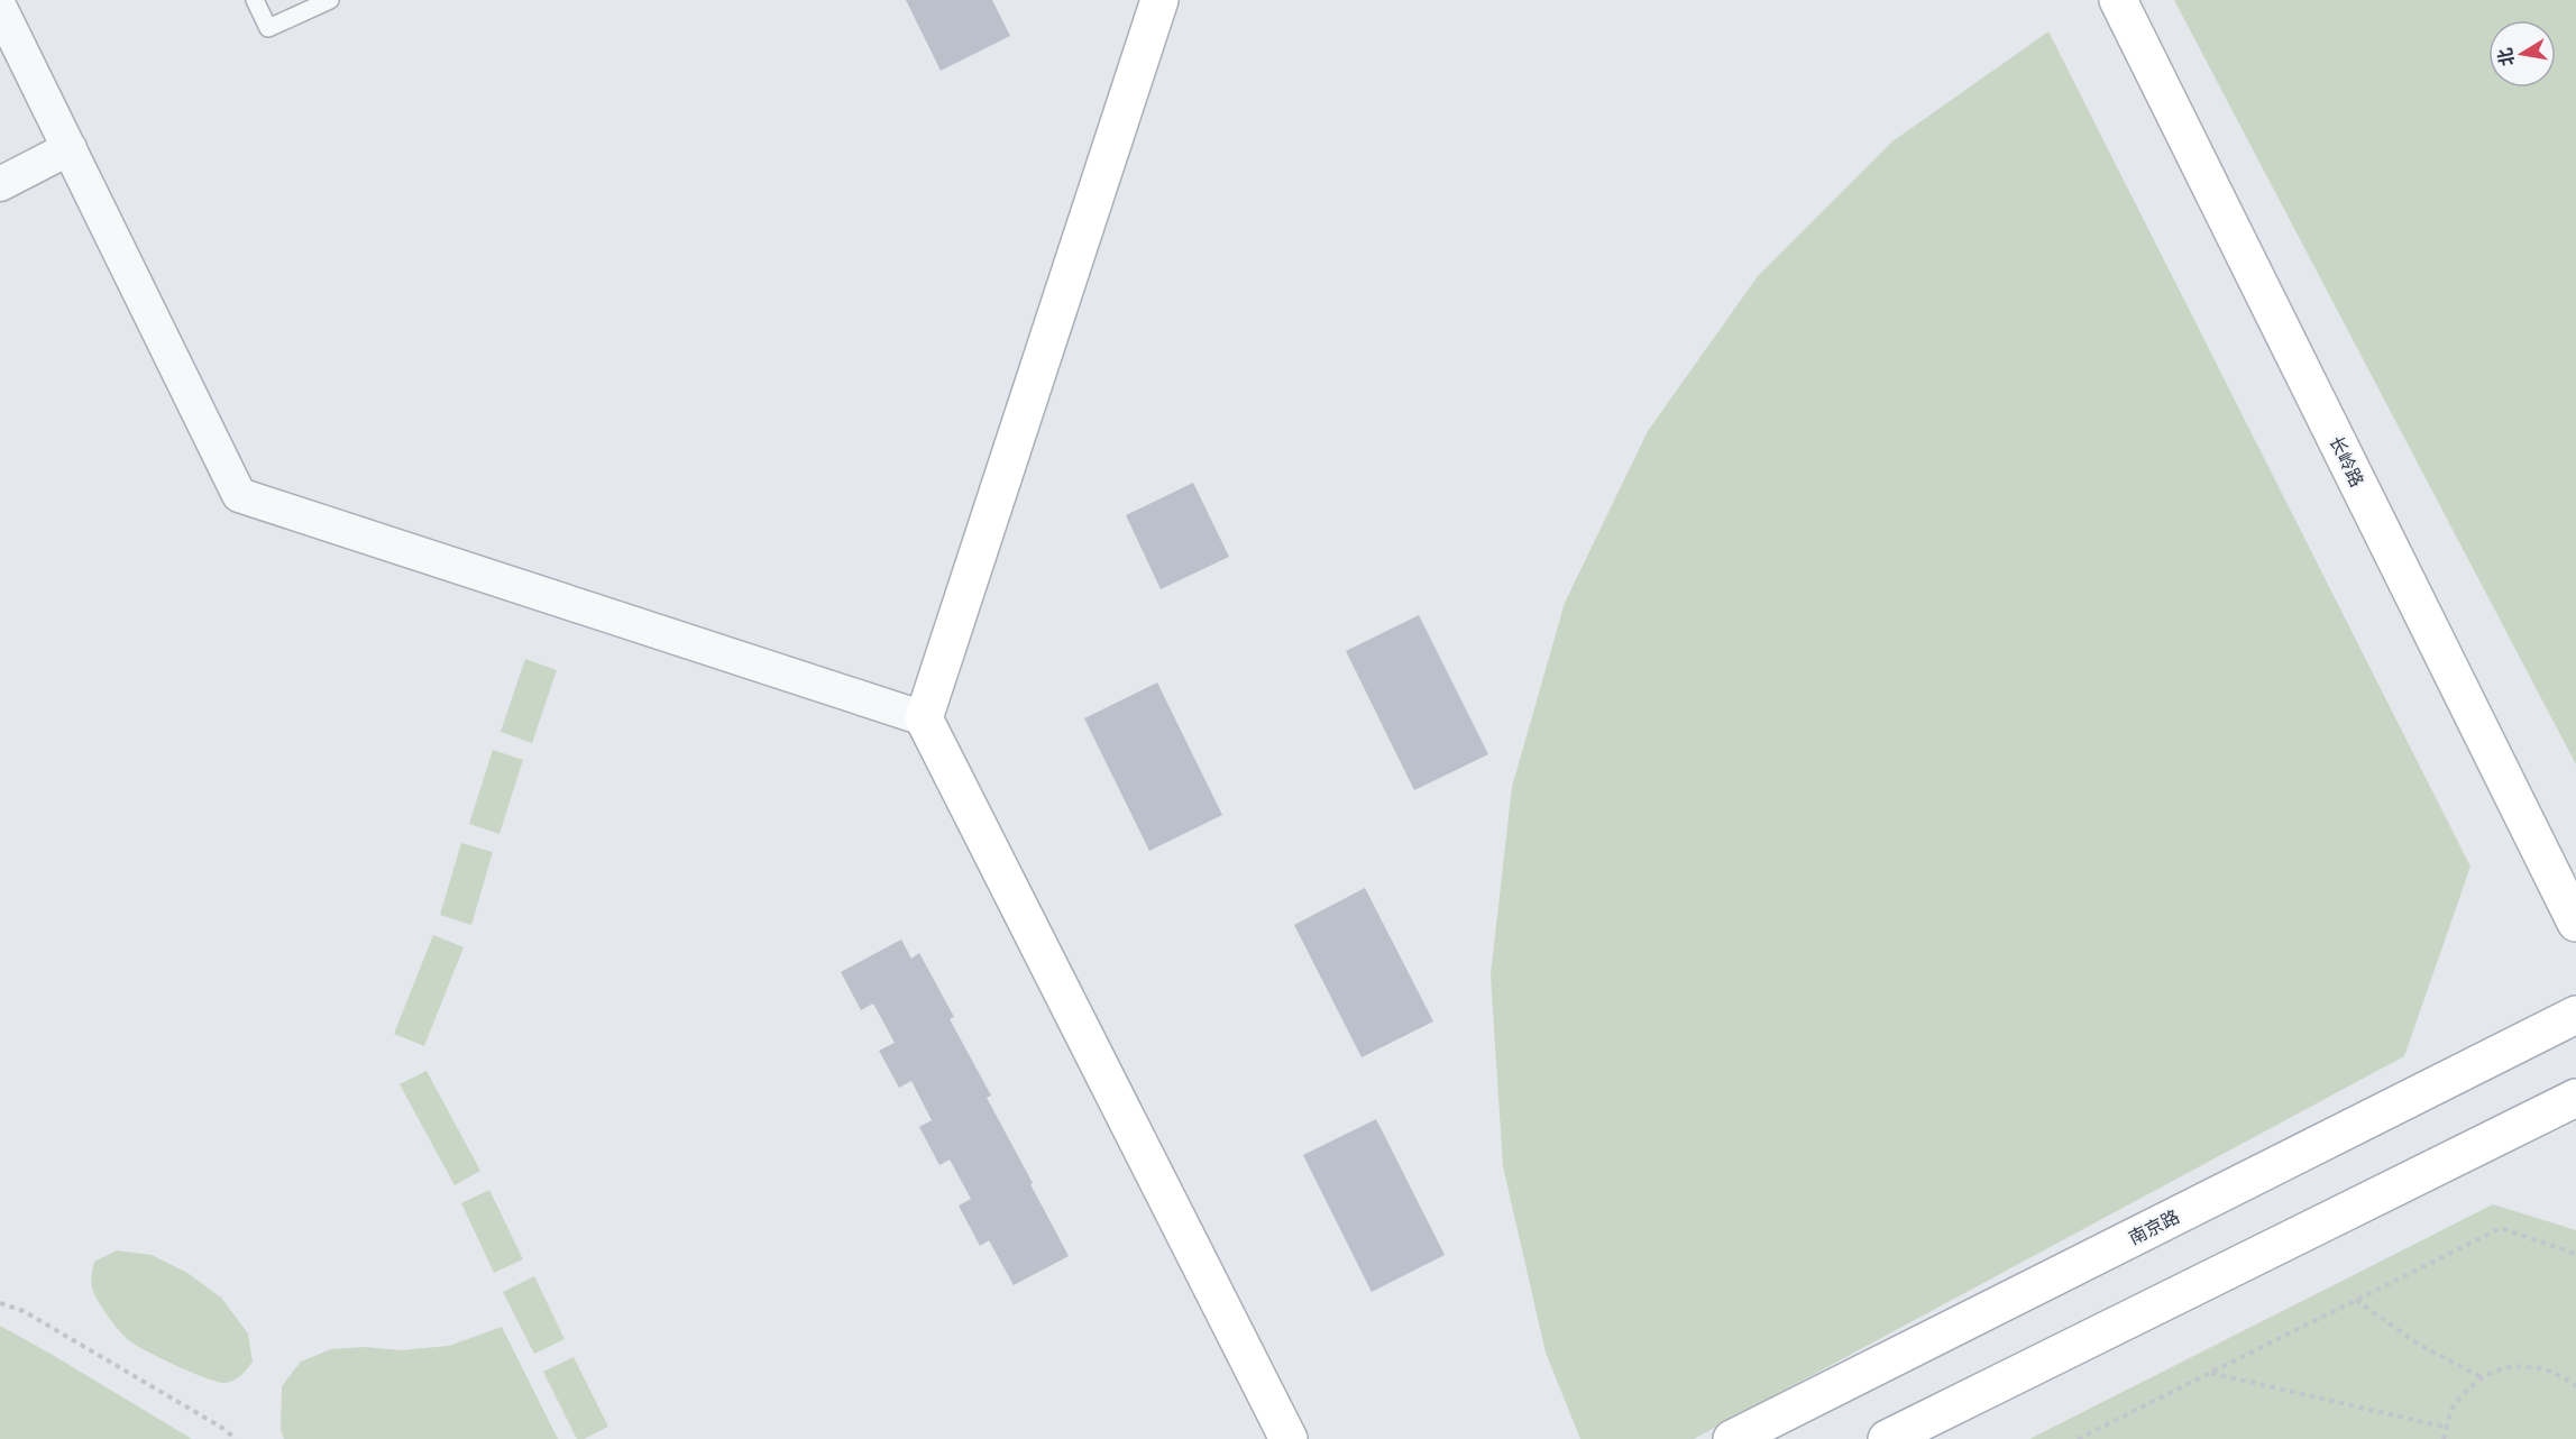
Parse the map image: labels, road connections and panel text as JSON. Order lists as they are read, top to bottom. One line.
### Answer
{"streets":{"street":["长岭路","南京路"]},"north":"left"}
